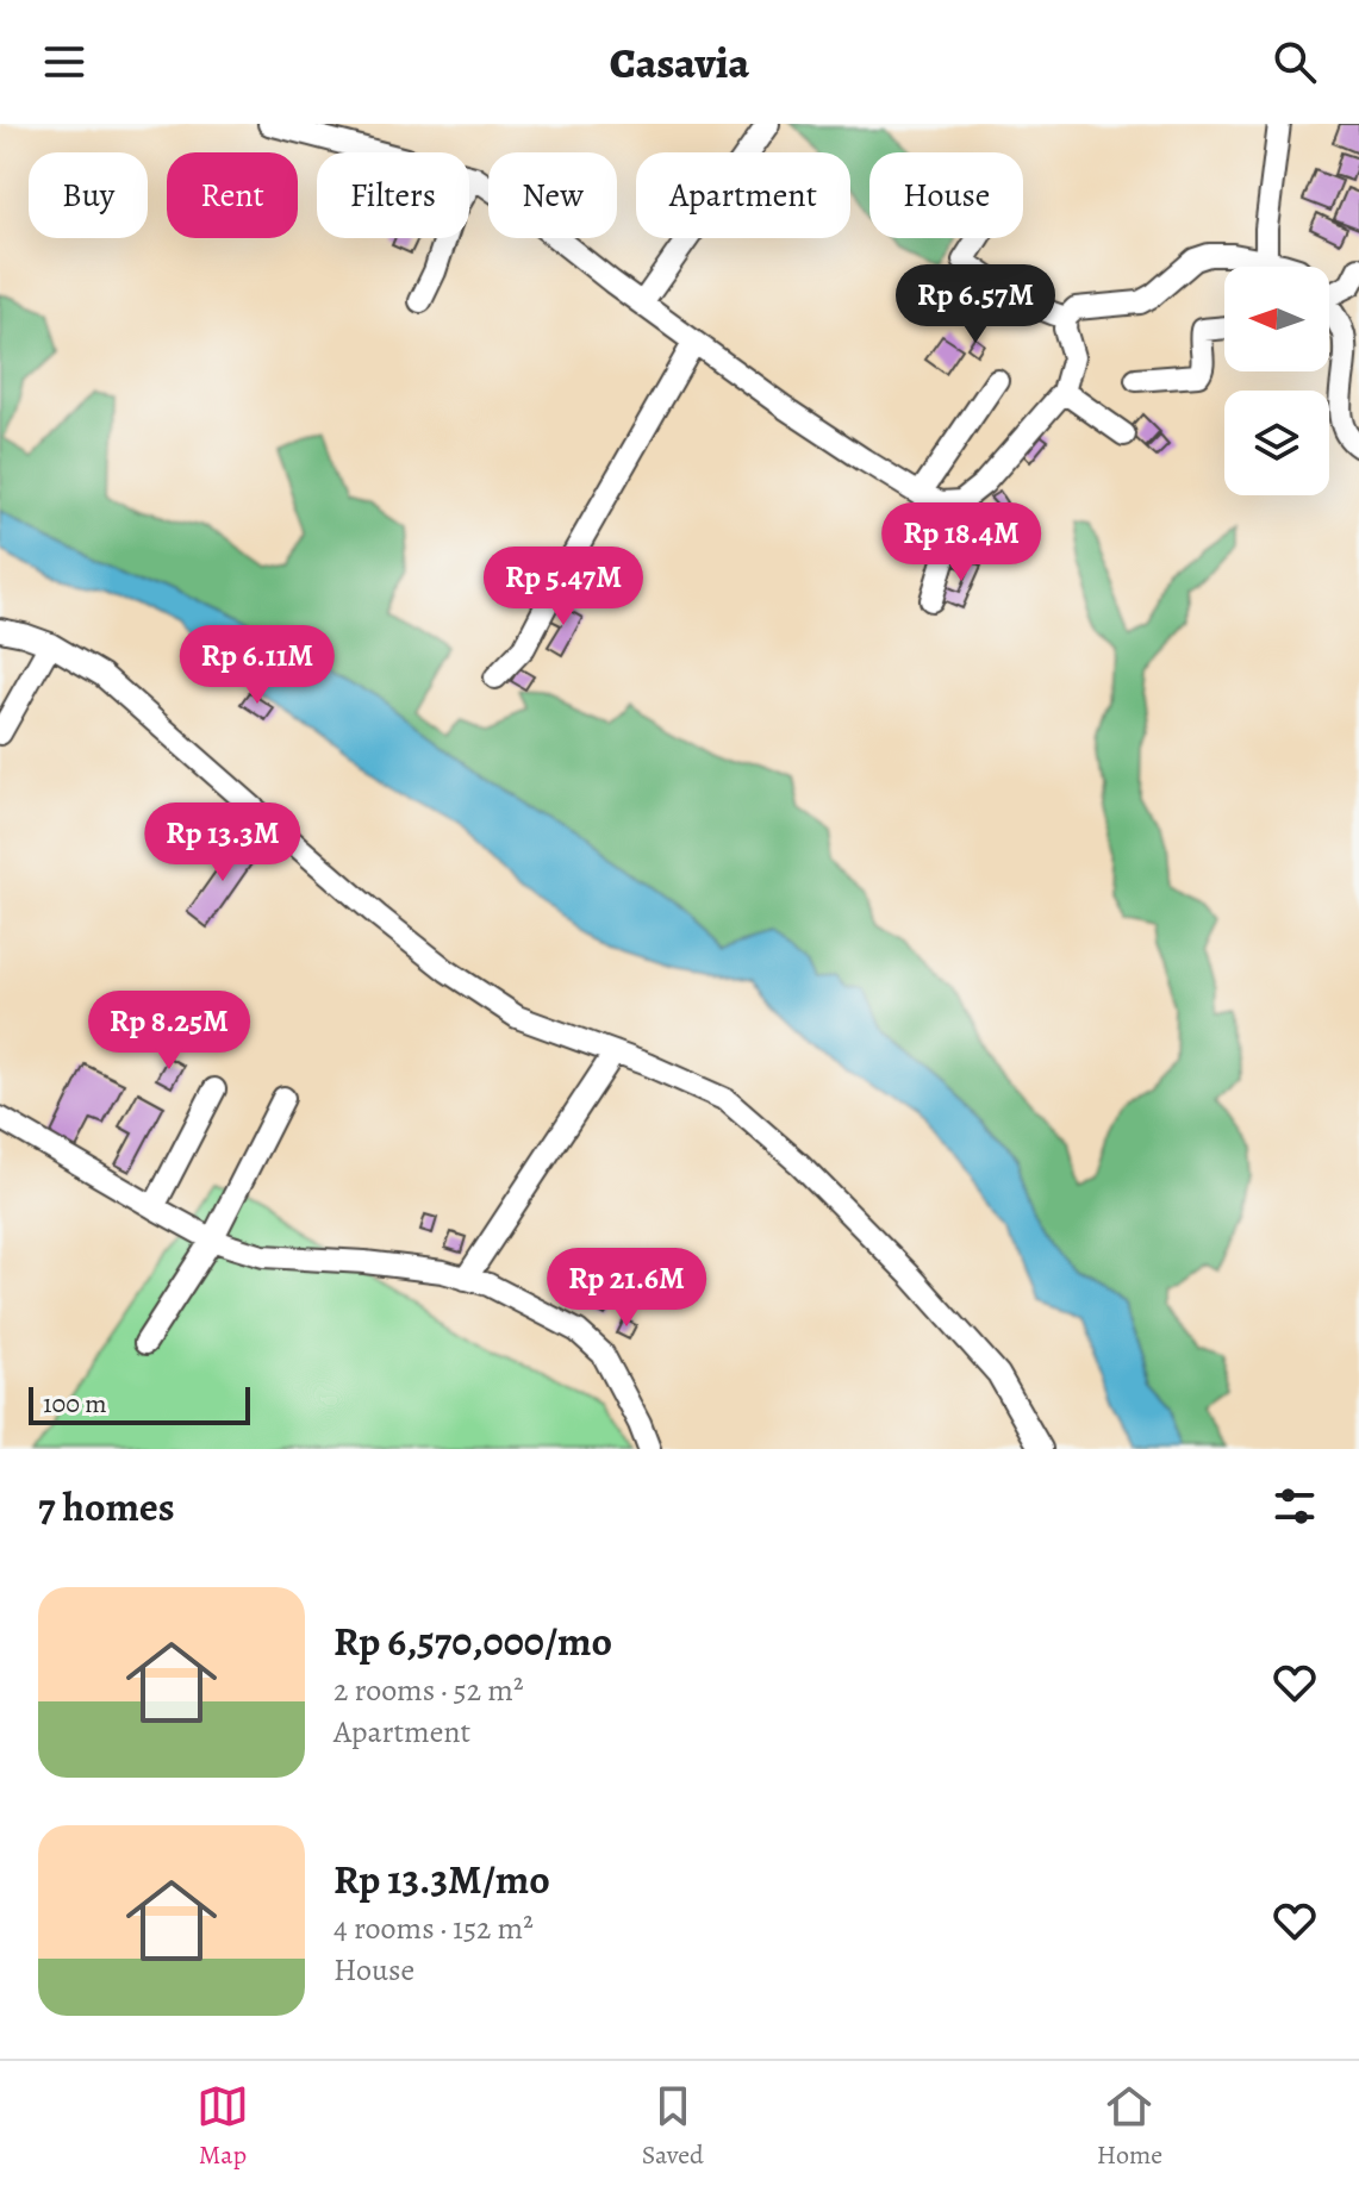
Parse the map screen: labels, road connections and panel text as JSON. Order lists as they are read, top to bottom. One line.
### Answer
{"scale_bar":"100 m","north":"left","page":{"header":"Casavia","chip":["Buy","Rent","Filters","New","Apartment","House"],"price":["Rp 6.57M","Rp 18.4M","Rp 5.47M","Rp 6.11M","Rp 13.3M","Rp 8.25M","Rp 21.6M"],"scale":"100 m","heading":"7 homes","list":[{"name":"Rp 6,570,000/mo","note":"2 rooms · 52 m² · Apartment"},{"name":"Rp 13.3M/mo","note":"4 rooms · 152 m² · House"}],"tabs":["Map","Saved","Home"]}}
